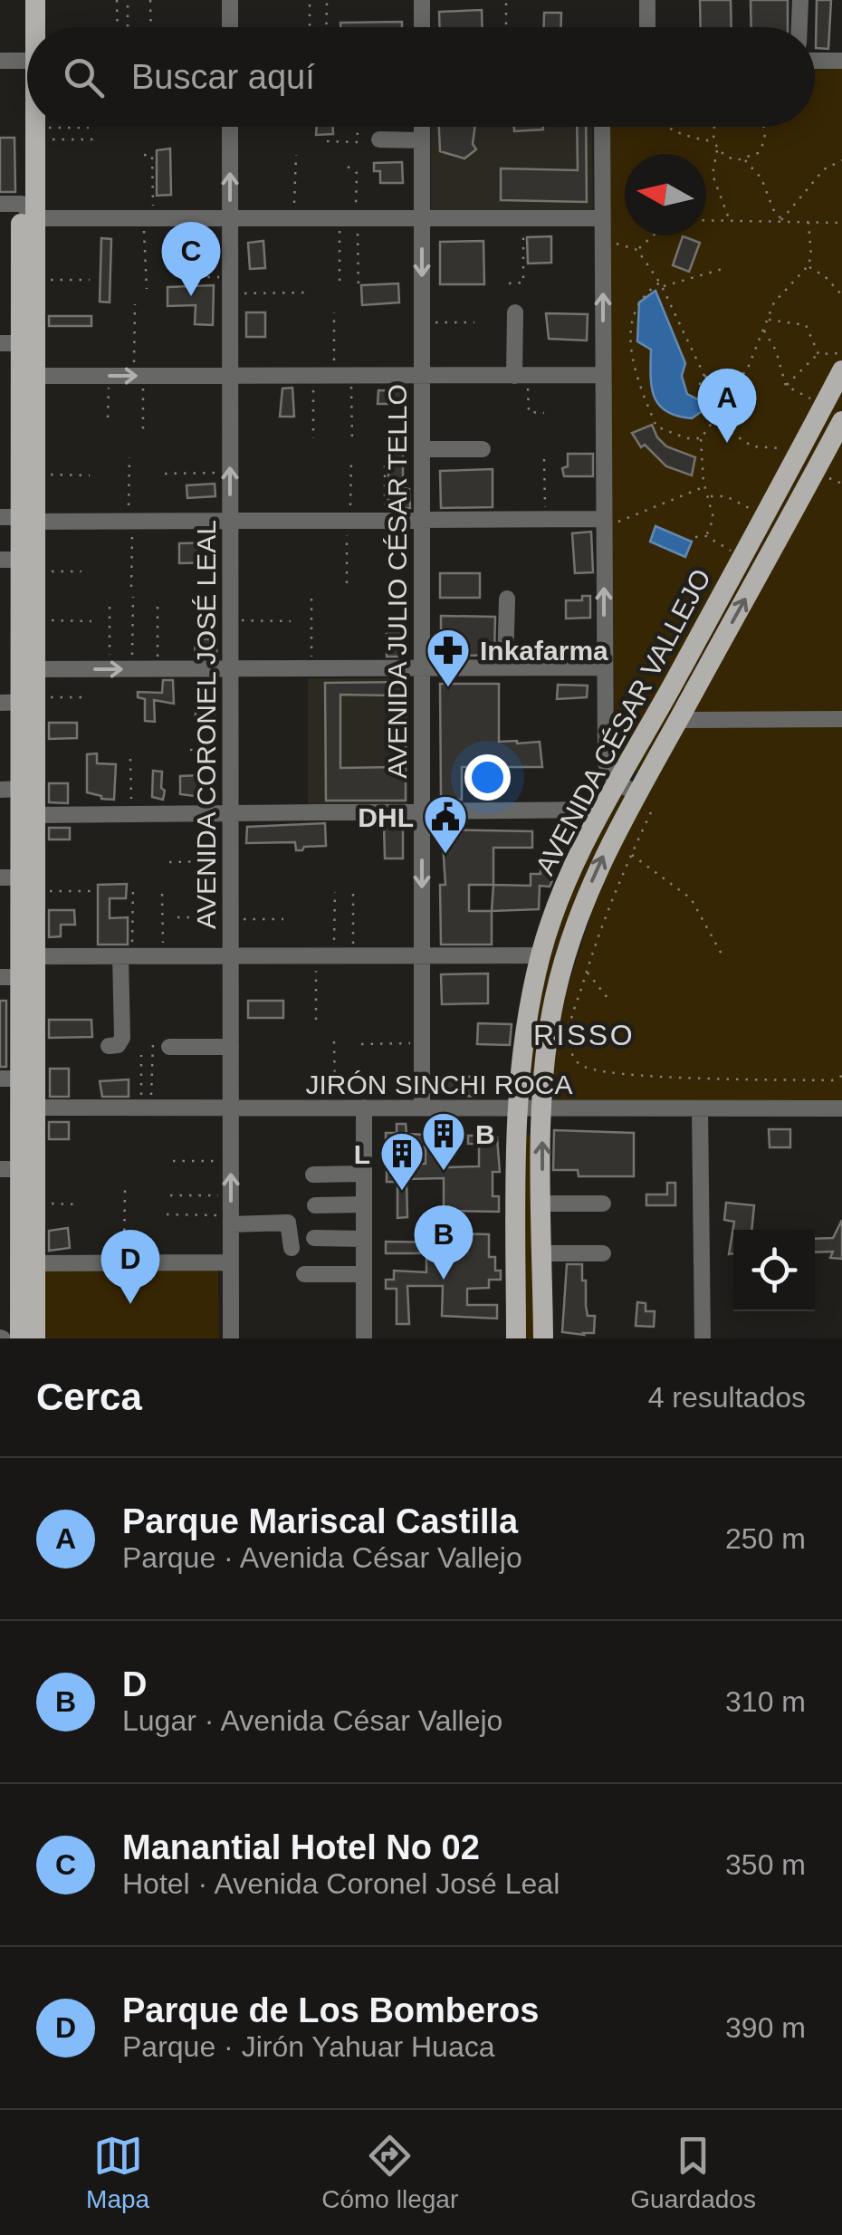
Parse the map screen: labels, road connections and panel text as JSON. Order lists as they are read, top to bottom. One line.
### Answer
{"streets":{"main road":["AVENIDA CÉSAR VALLEJO"],"street":["AVENIDA JULIO CÉSAR TELLO","AVENIDA CORONEL JOSÉ LEAL","JIRÓN SINCHI ROCA"]},"crossings":[["AVENIDA JULIO CÉSAR TELLO","JIRÓN SINCHI ROCA"],["AVENIDA CÉSAR VALLEJO","JIRÓN SINCHI ROCA"],["AVENIDA CORONEL JOSÉ LEAL","JIRÓN SINCHI ROCA"]],"districts":["RISSO"],"places":{"pharmacy":["Inkafarma"],"public building":["DHL"],"building":["B","L"]},"north":"left","page":{"search":"Buscar aquí","pins":["C","A","B","D"],"heading":["Cerca","4 resultados"],"list":[{"mark":"A","name":"Parque Mariscal Castilla","note":"Parque · Avenida César Vallejo","value":"250 m"},{"mark":"B","name":"D","note":"Lugar · Avenida César Vallejo","value":"310 m"},{"mark":"C","name":"Manantial Hotel No 02","note":"Hotel · Avenida Coronel José Leal","value":"350 m"},{"mark":"D","name":"Parque de Los Bomberos","note":"Parque · Jirón Yahuar Huaca","value":"390 m"}],"nav":["Mapa","Cómo llegar","Guardados"]}}
